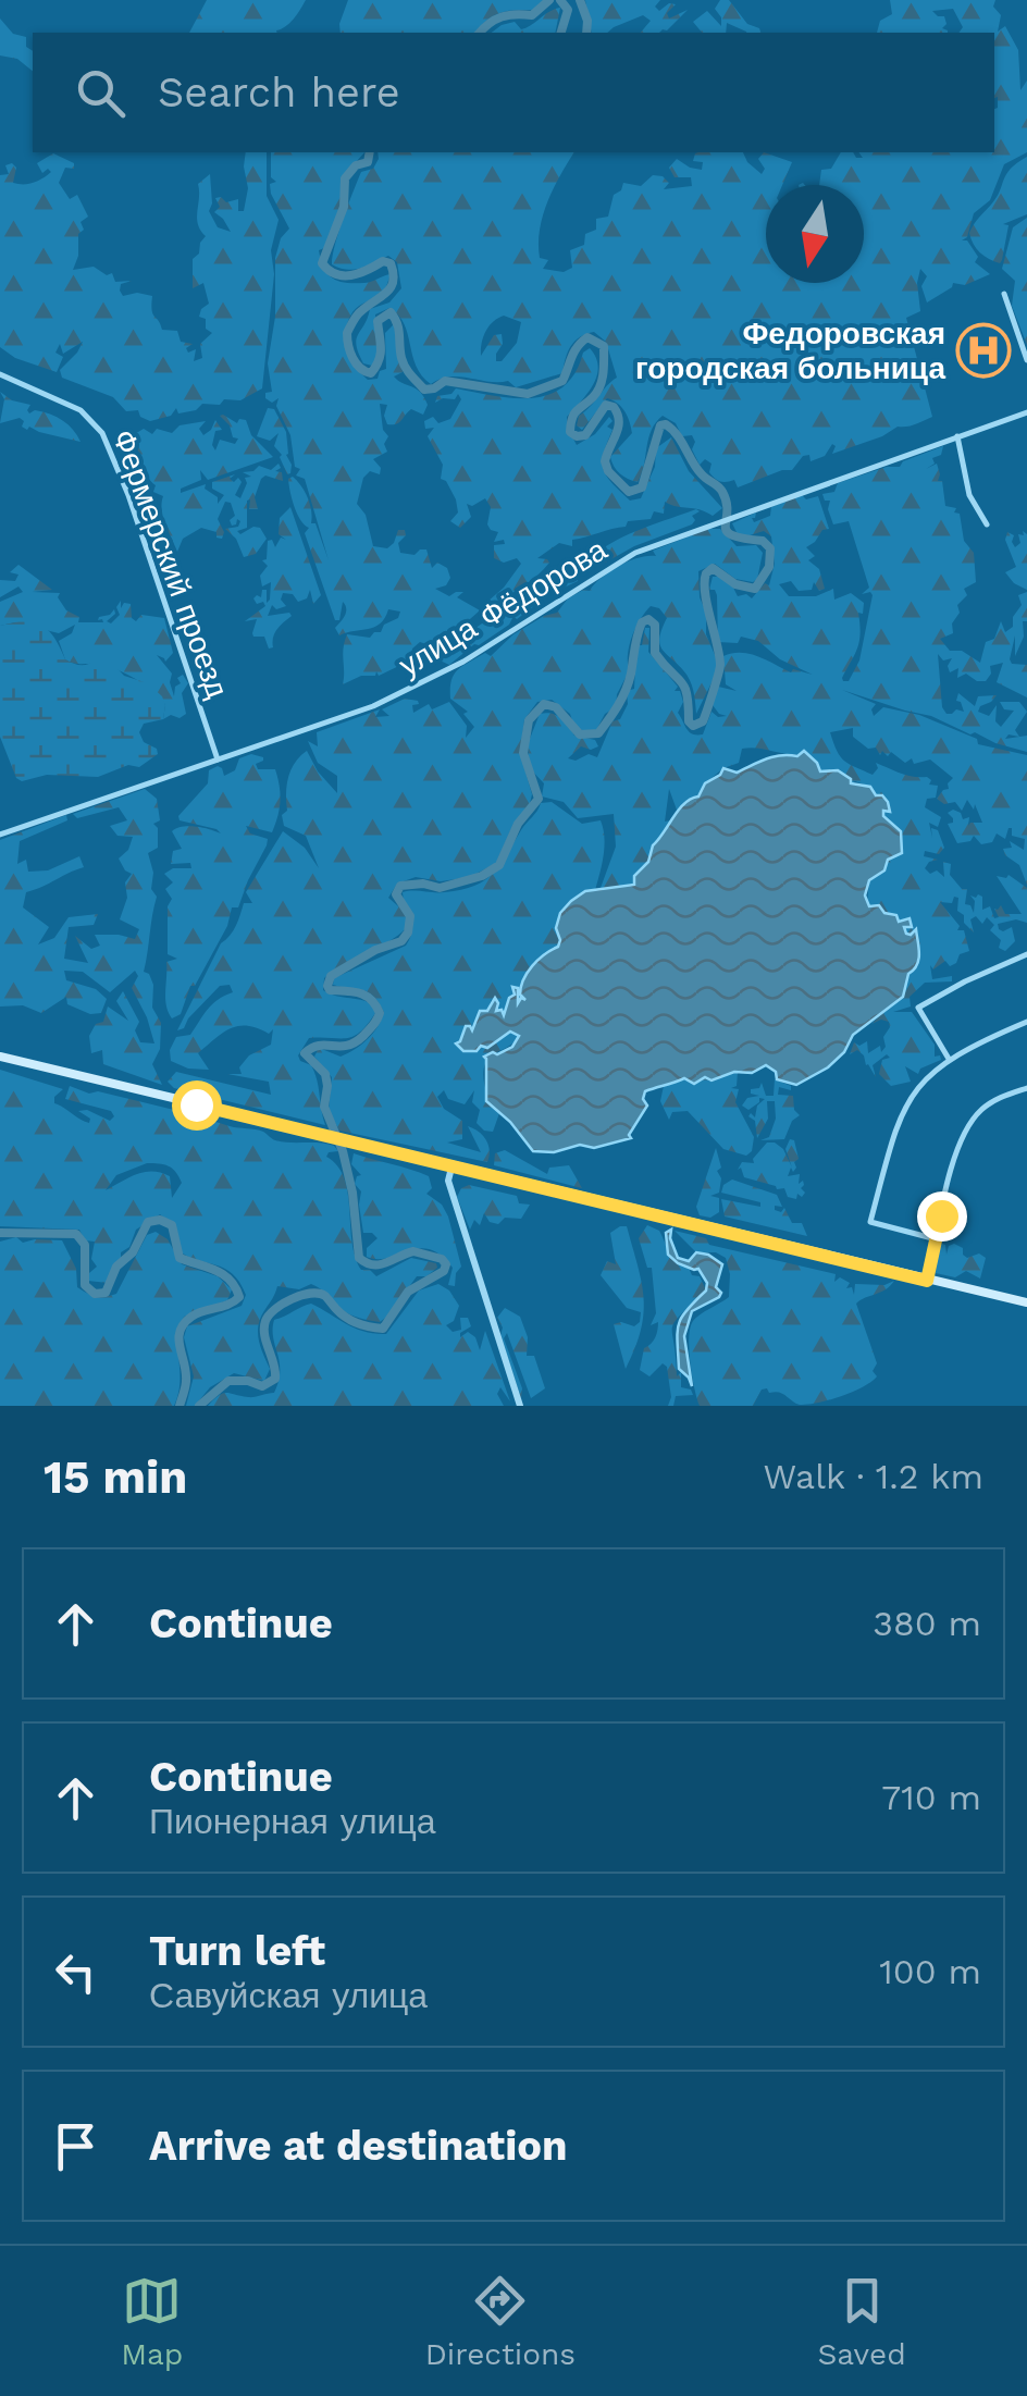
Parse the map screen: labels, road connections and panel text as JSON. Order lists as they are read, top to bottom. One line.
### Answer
{"streets":{"street":["Фермерский проезд","улица Фёдорова"]},"crossings":[["Фермерский проезд","улица Фёдорова"]],"places":{"hospital":["Федоровская городская больница"]},"north":"bottom","page":{"search":"Search here","heading":["15 min","Walk · 1.2 km"],"list":[["Continue","380 m"],["Continue","Пионерная улица","710 m"],["Turn left","Савуйская улица","100 m"],"Arrive at destination"],"nav":["Map","Directions","Saved"]}}
